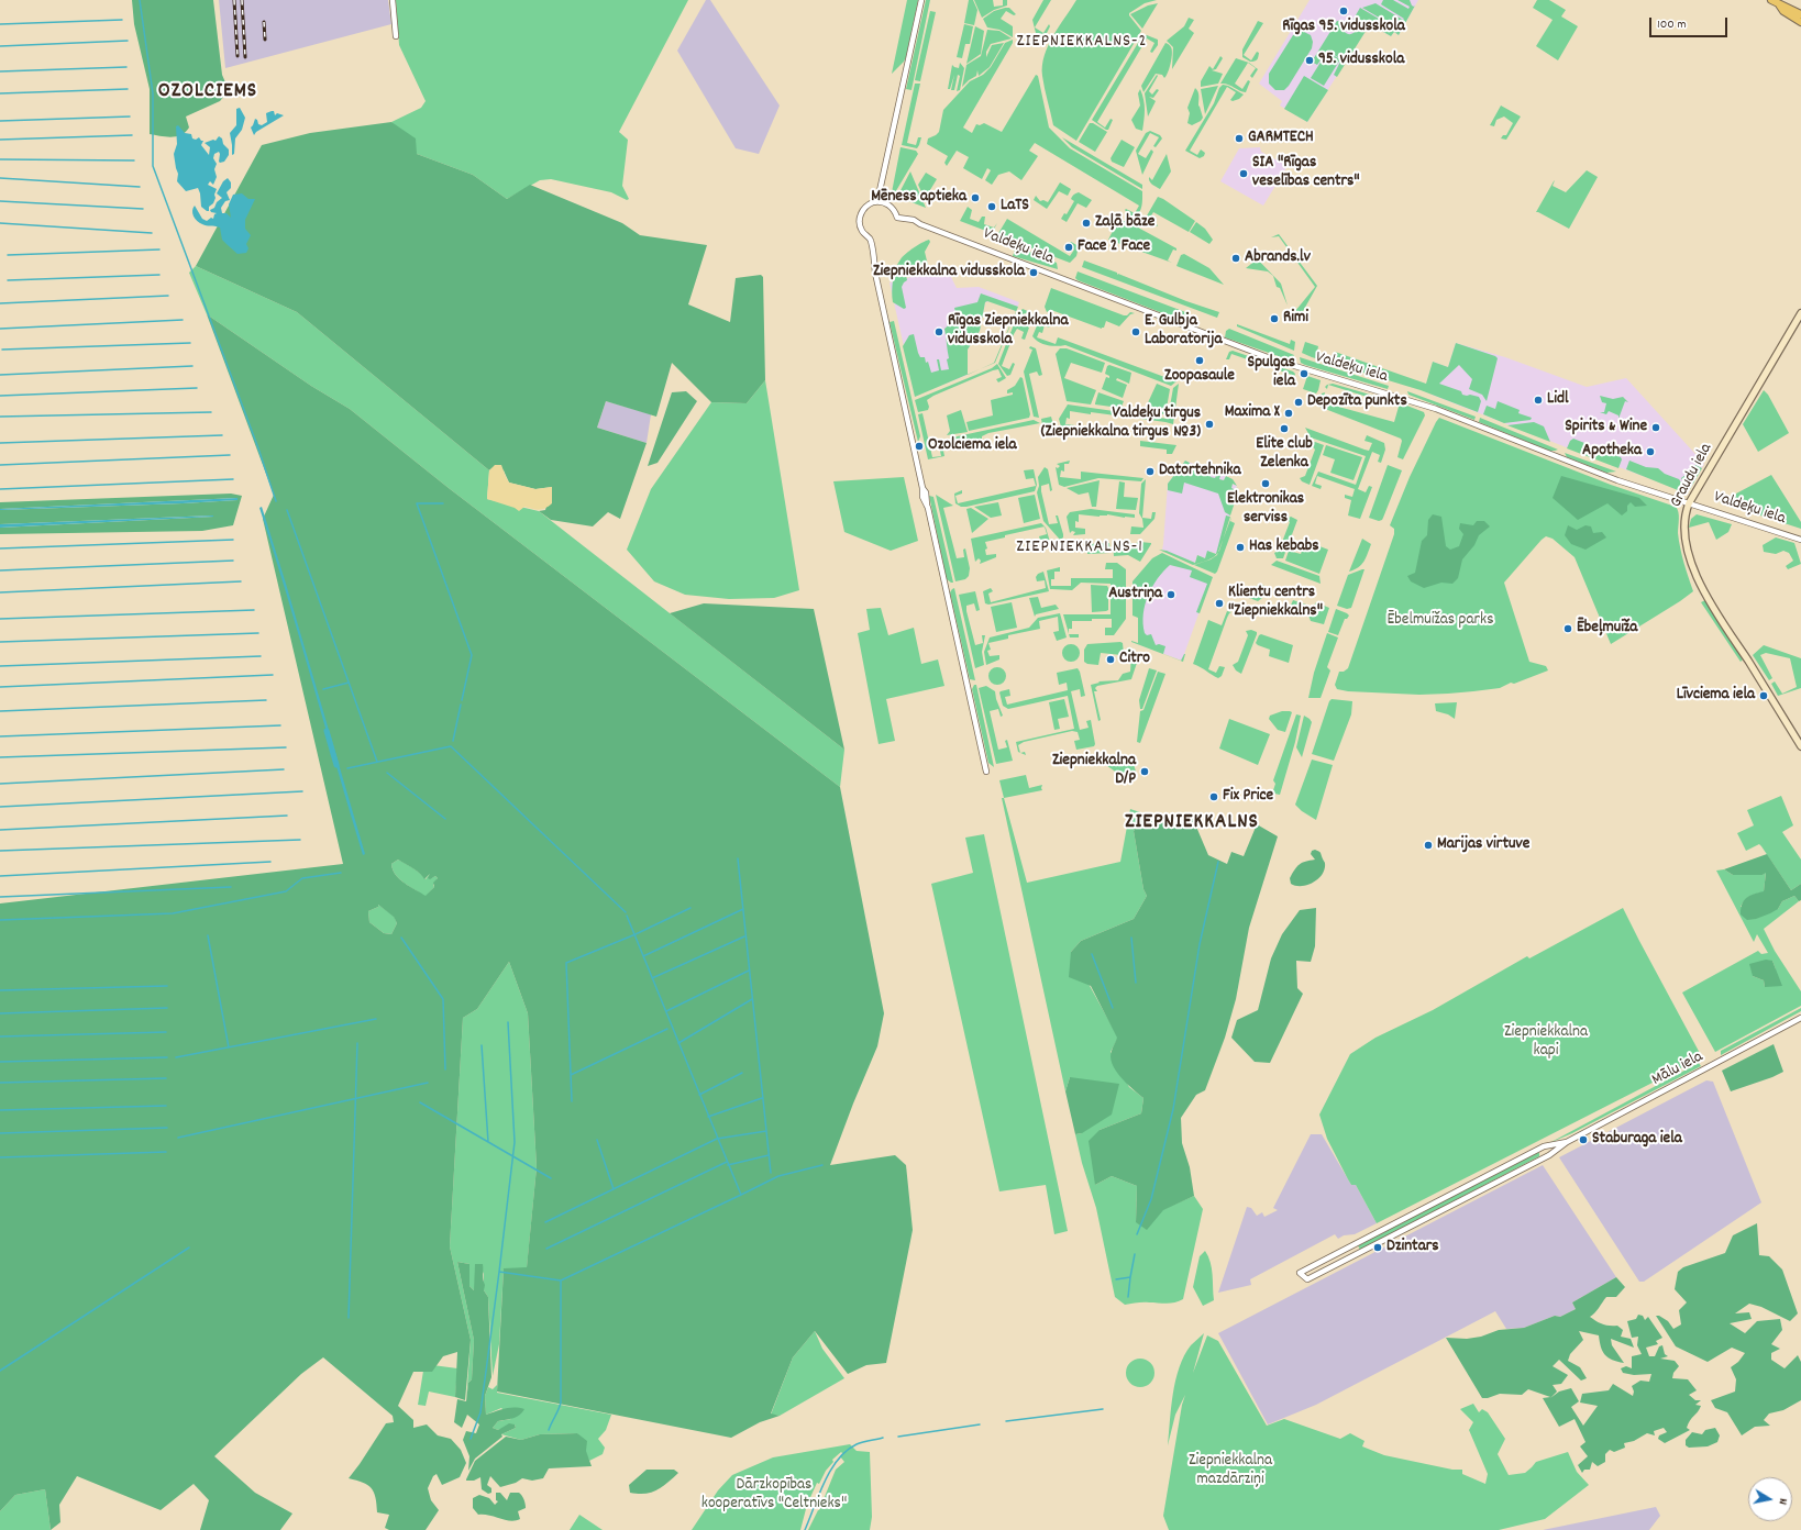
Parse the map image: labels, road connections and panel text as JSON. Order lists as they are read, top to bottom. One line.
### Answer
{"streets":{"main road":["Graudu iela"],"street":["Valdeķu iela","Mālu iela"]},"crossings":[["Valdeķu iela","Graudu iela"]],"districts":["ZIEPNIEKKALNS-2","OZOLCIEMS","ZIEPNIEKKALNS-1","ZIEPNIEKKALNS"],"parks":["Ēbelmuižas parks","Ziepniekkalna kapi","Ziepniekkalna mazdārziņi","Dārzkopības kooperatīvs \"Celtnieks\""],"places":["Rīgas 95. vidusskola","95. vidusskola","GARMTECH","SIA \"Rīgas veselības centrs\"","Mēness aptieka","LaTS","Zaļā bāze","Face 2 Face","Abrands.lv","Ziepniekkalna vidusskola","Rimi","Rīgas Ziepniekkalna vidusskola","E. Gulbja Laboratorija","Zoopasaule","Spulgas iela","Lidl","Depozīta punkts","Maxima X","Valdeķu tirgus (Ziepniekkalna tirgus №3)","Spirits & Wine","Elite club Zelenka","Ozolciema iela","Apotheka","Datortehnika","Elektronikas serviss","Has kebabs","Austriņa","Klientu centrs \"Ziepniekkalns\"","Ēbeļmuiža","Citro","Līvciema iela","Ziepniekkalna D/P","Fix Price","Marijas virtuve","Staburaga iela","Dzintars"],"scale_bar":"100 m","north":"right"}
